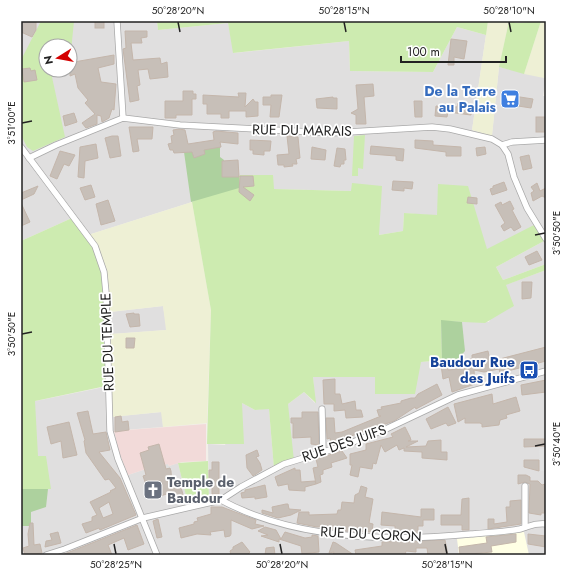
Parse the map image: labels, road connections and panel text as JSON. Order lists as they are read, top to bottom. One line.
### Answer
{"streets":{"street":["RUE DU MARAIS","RUE DU TEMPLE","RUE DES JUIFS","RUE DU CORON"]},"crossings":[["RUE DU MARAIS","RUE DU TEMPLE"],["RUE DU TEMPLE","RUE DES JUIFS"],["RUE DES JUIFS","RUE DU CORON"]],"places":{"supermarket":["De la Terre au Palais"],"bus stop":["Baudour Rue des Juifs"],"church":["Temple de Baudour"]},"scale_bar":"100 m","north":"left","coordinates":["50°28'20\"N","50°28'15\"N","50°28'10\"N","3°51'00\"E","3°50'50\"E","3°50'40\"E","50°28'25\"N"]}
